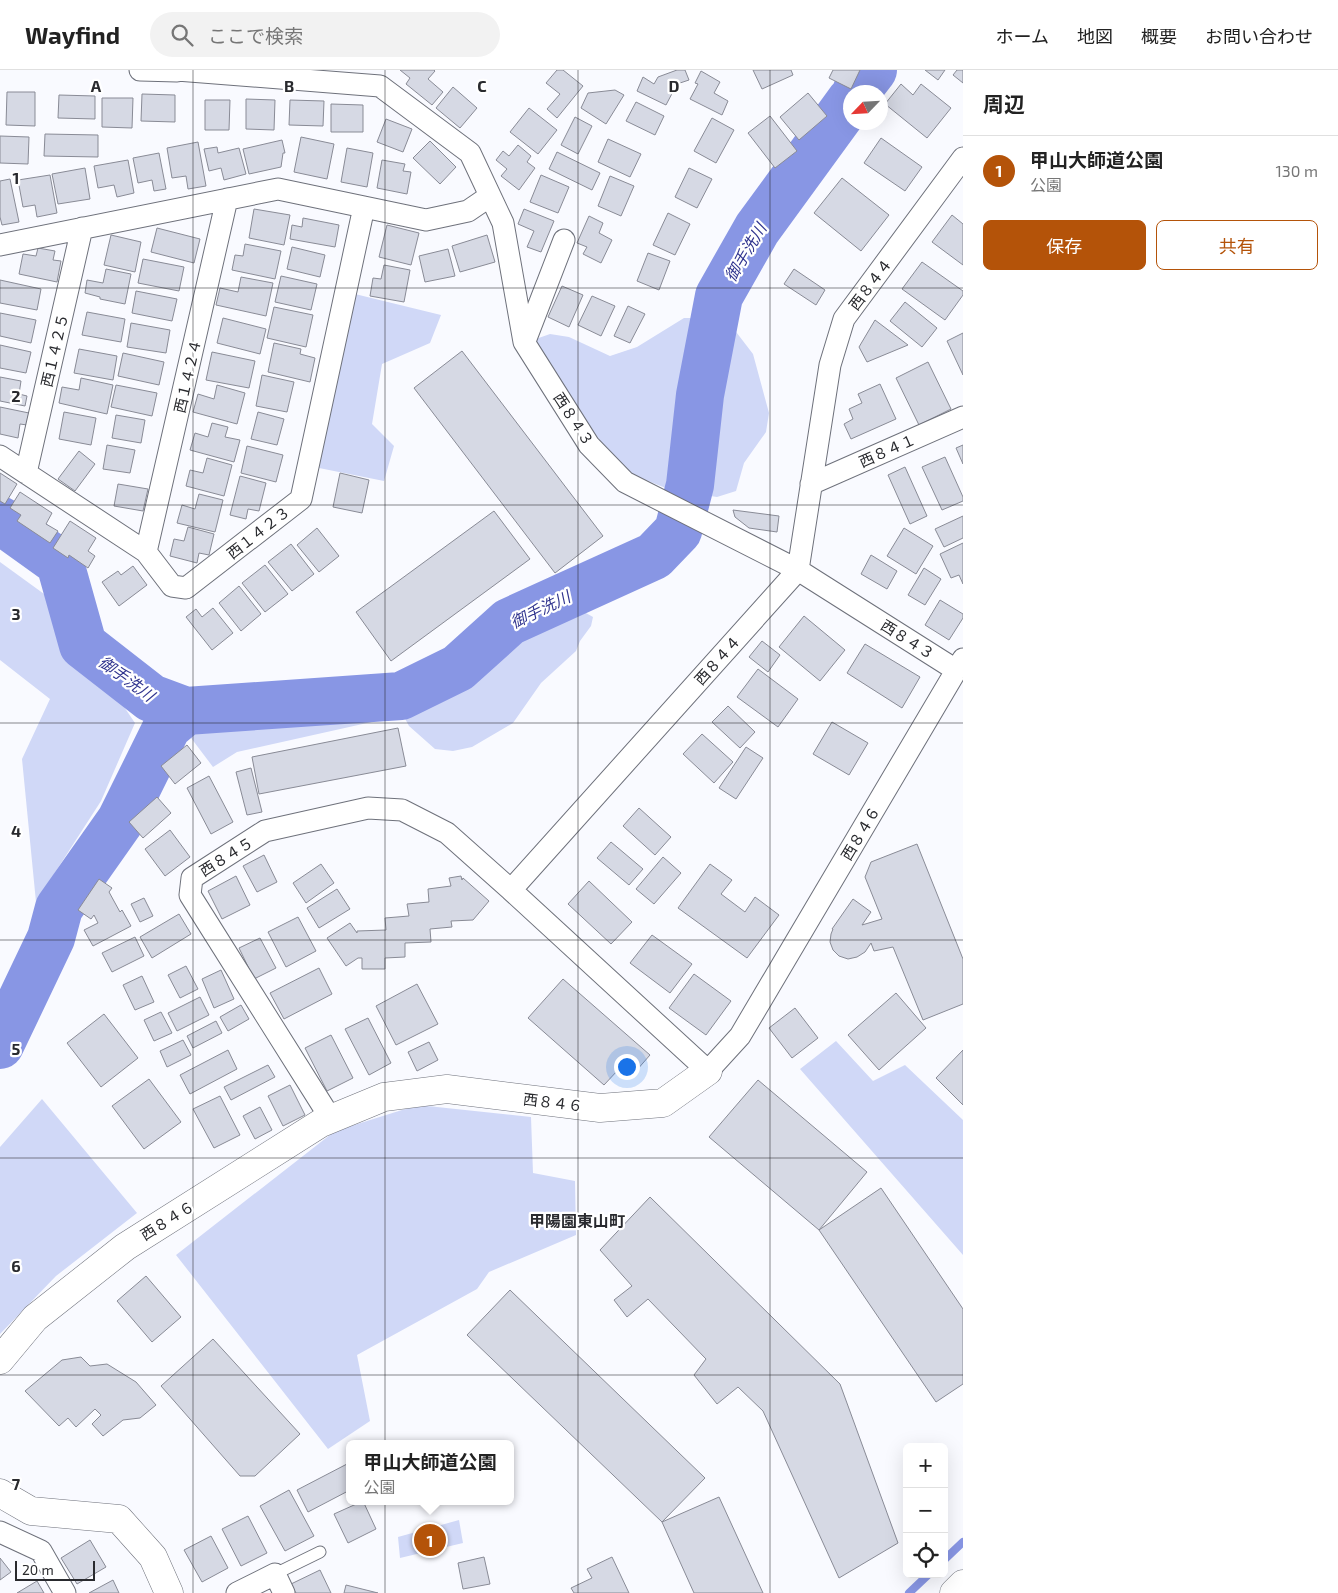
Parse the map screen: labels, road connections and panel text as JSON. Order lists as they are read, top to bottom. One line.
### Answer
{"streets":{"street":["西８４４","西１４２５","西１４２４","西８４３","西８４１","西１４２３","西８４６","西８４５"]},"crossings":[["西８４４","西８４３"],["西８４４","西８４１"],["西８４４","西８４５"],["西１４２５","西１４２３"],["西１４２４","西１４２３"],["西８４３","西８４６"],["西８４６","西８４５"]],"districts":["甲陽園東山町"],"water":["御手洗川"],"scale_bar":"20 m","north":"bottom left","page":{"header":"Wayfind","search":"ここで検索","nav":["ホーム","地図","概要","お問い合わせ"],"heading":"周辺","list":[{"mark":"1","name":"甲山大師道公園","note":"公園","value":"130 m"}],"buttons":["保存","共有"],"popup":["甲山大師道公園","公園"],"map_buttons":["+","−"],"pins":"1","scale":"20 m"},"grid":{"columns":["A","B","C","D"],"rows":["1","2","3","4","5","6","7"]}}
